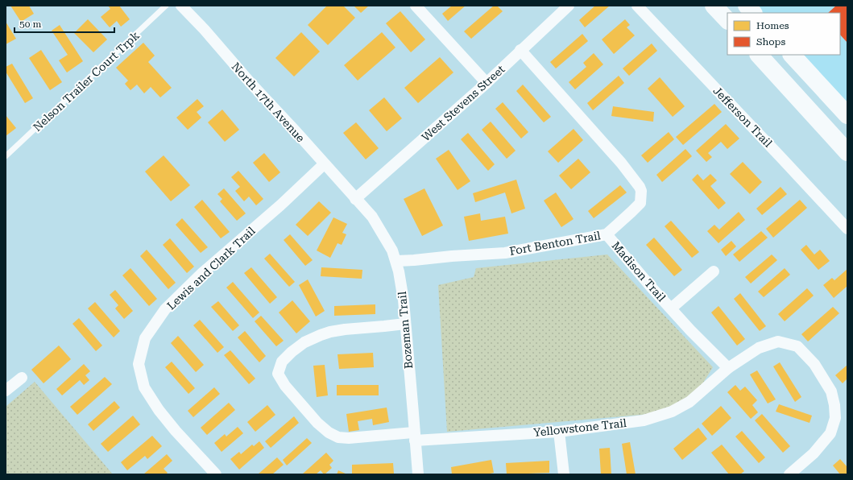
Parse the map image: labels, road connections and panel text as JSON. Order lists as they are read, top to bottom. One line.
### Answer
{"streets":{"street":["North 17th Avenue","West Stevens Street","Jefferson Trail","Fort Benton Trail","Lewis and Clark Trail","Madison Trail","Bozeman Trail","Yellowstone Trail"],"lane":["Nelson Trailer Court Trpk"]},"crossings":[["North 17th Avenue","West Stevens Street"],["North 17th Avenue","Lewis and Clark Trail"],["North 17th Avenue","Bozeman Trail"],["West Stevens Street","Fort Benton Trail"],["West Stevens Street","Bozeman Trail"],["Fort Benton Trail","Madison Trail"],["Fort Benton Trail","Bozeman Trail"],["Madison Trail","Yellowstone Trail"],["Bozeman Trail","Yellowstone Trail"]],"legend":["Homes","Shops"],"scale_bar":"50 m"}
